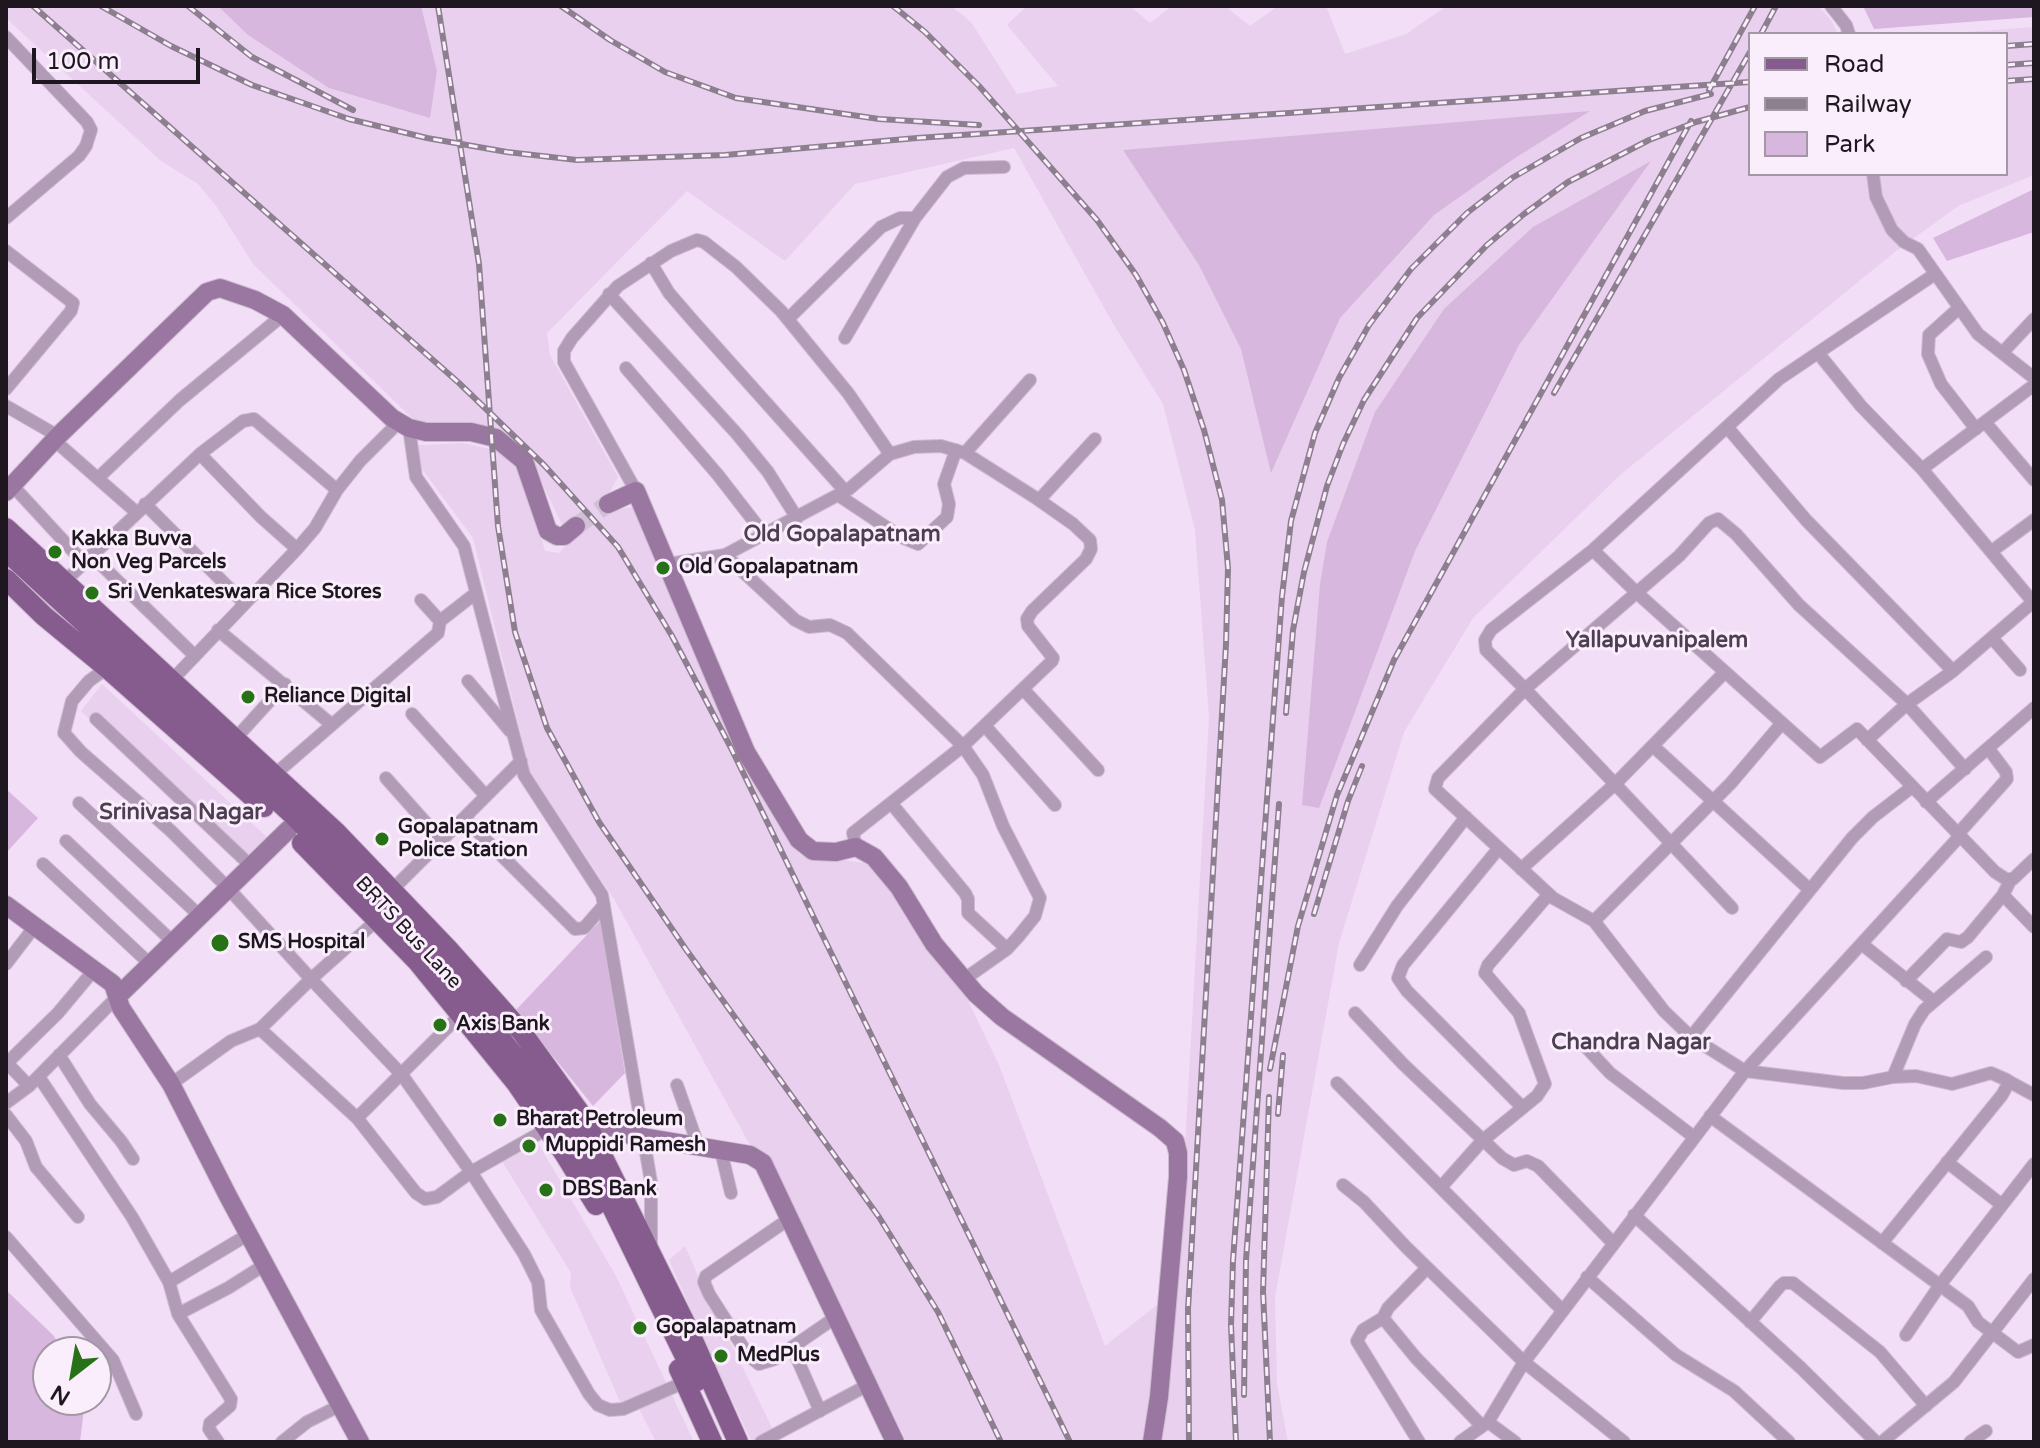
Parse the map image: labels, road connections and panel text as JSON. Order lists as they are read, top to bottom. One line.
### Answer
{"streets":{"main road":["BRTS Bus Lane"]},"districts":["Old Gopalapatnam","Yallapuvanipalem","Srinivasa Nagar","Chandra Nagar"],"places":["Kakka Buvva Non Veg Parcels","Old Gopalapatnam","Sri Venkateswara Rice Stores","Reliance Digital","Gopalapatnam Police Station","SMS Hospital","Axis Bank","Bharat Petroleum","Muppidi Ramesh","DBS Bank","Gopalapatnam","MedPlus"],"legend":["Road","Railway","Park"],"scale_bar":"100 m","north":"bottom left"}
